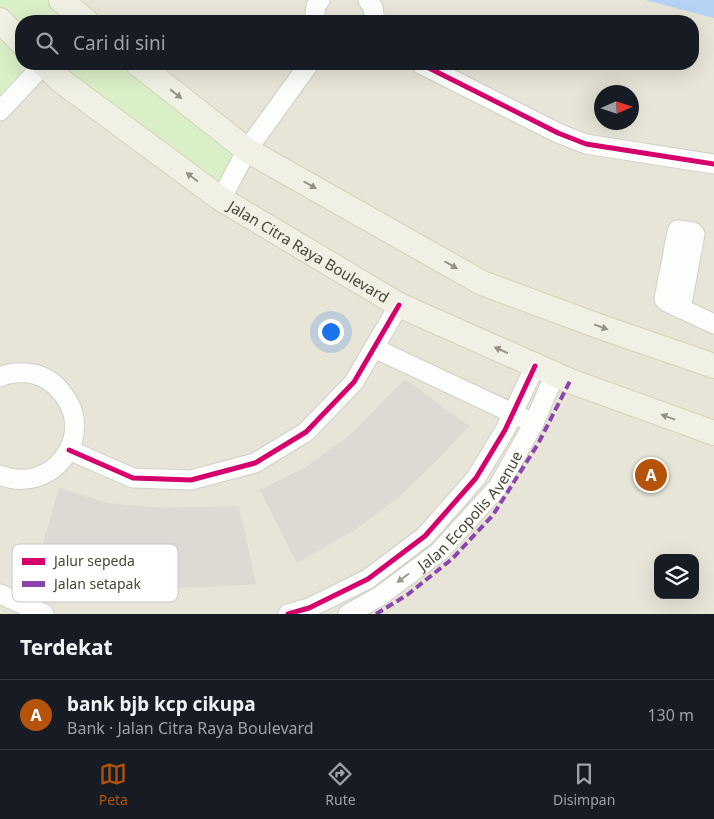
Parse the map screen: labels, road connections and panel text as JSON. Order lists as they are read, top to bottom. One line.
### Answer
{"streets":{"main road":["Jalan Citra Raya Boulevard"],"street":["Jalan Ecopolis Avenue"]},"crossings":[["Jalan Citra Raya Boulevard","Jalan Ecopolis Avenue"]],"legend":["Jalur sepeda","Jalan setapak"],"north":"right","page":{"search":"Cari di sini","pins":"A","heading":"Terdekat","list":[{"mark":"A","name":"bank bjb kcp cikupa","note":"Bank · Jalan Citra Raya Boulevard","value":"130 m"}],"nav":["Peta","Rute","Disimpan"]}}
